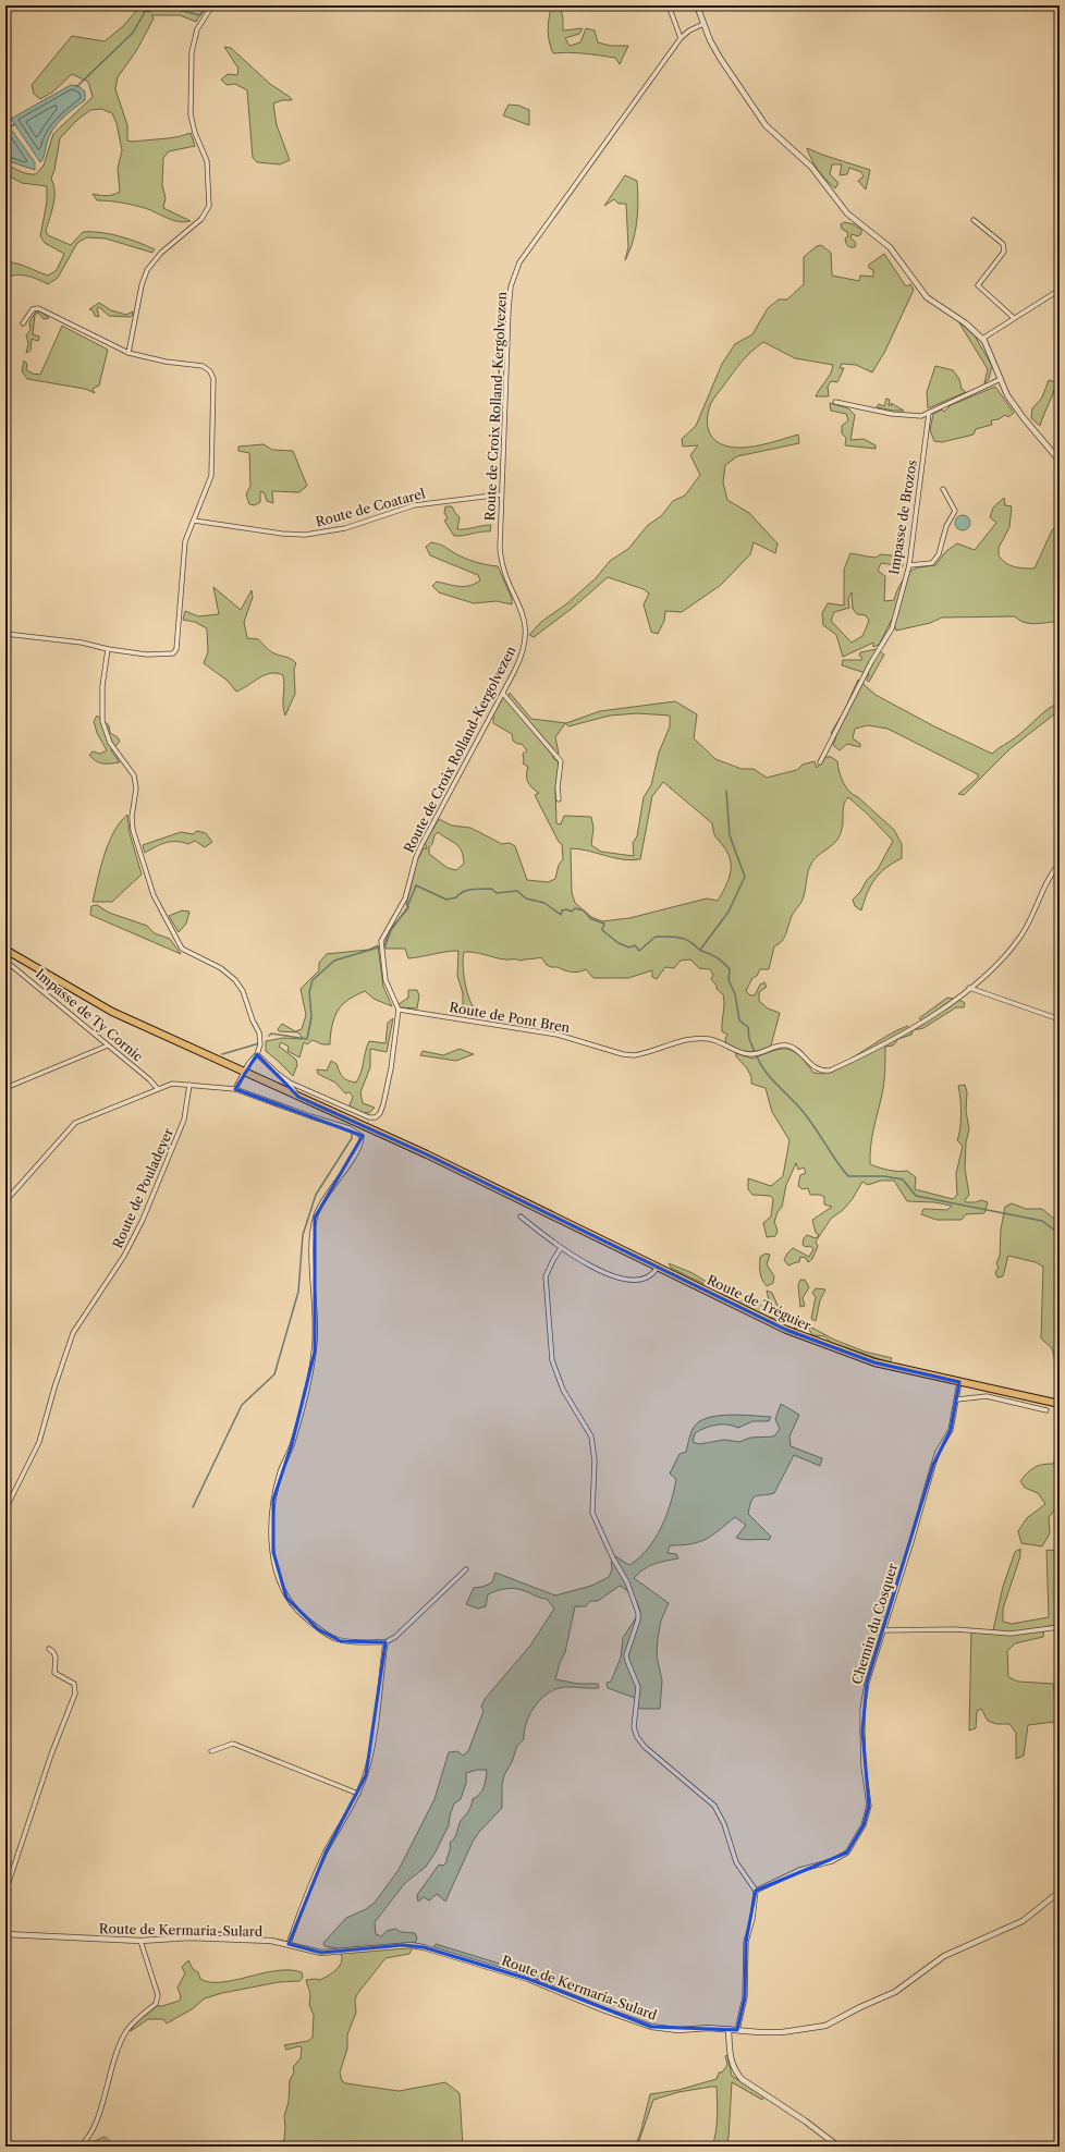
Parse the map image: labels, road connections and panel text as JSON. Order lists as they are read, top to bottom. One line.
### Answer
{"streets":{"main road":["Route de Tréguier"],"street":["Route de Croix Rolland-Kergolvezen","Route de Coatarel","Impasse de Brozos","Impasse de Ty Cornic","Route de Pont Bren","Route de Pouladeyer","Chemin du Cosquer","Route de Kermaria-Sulard"]},"crossings":[["Route de Croix Rolland-Kergolvezen","Route de Coatarel"],["Route de Croix Rolland-Kergolvezen","Route de Pont Bren"],["Route de Tréguier","Chemin du Cosquer"]]}
